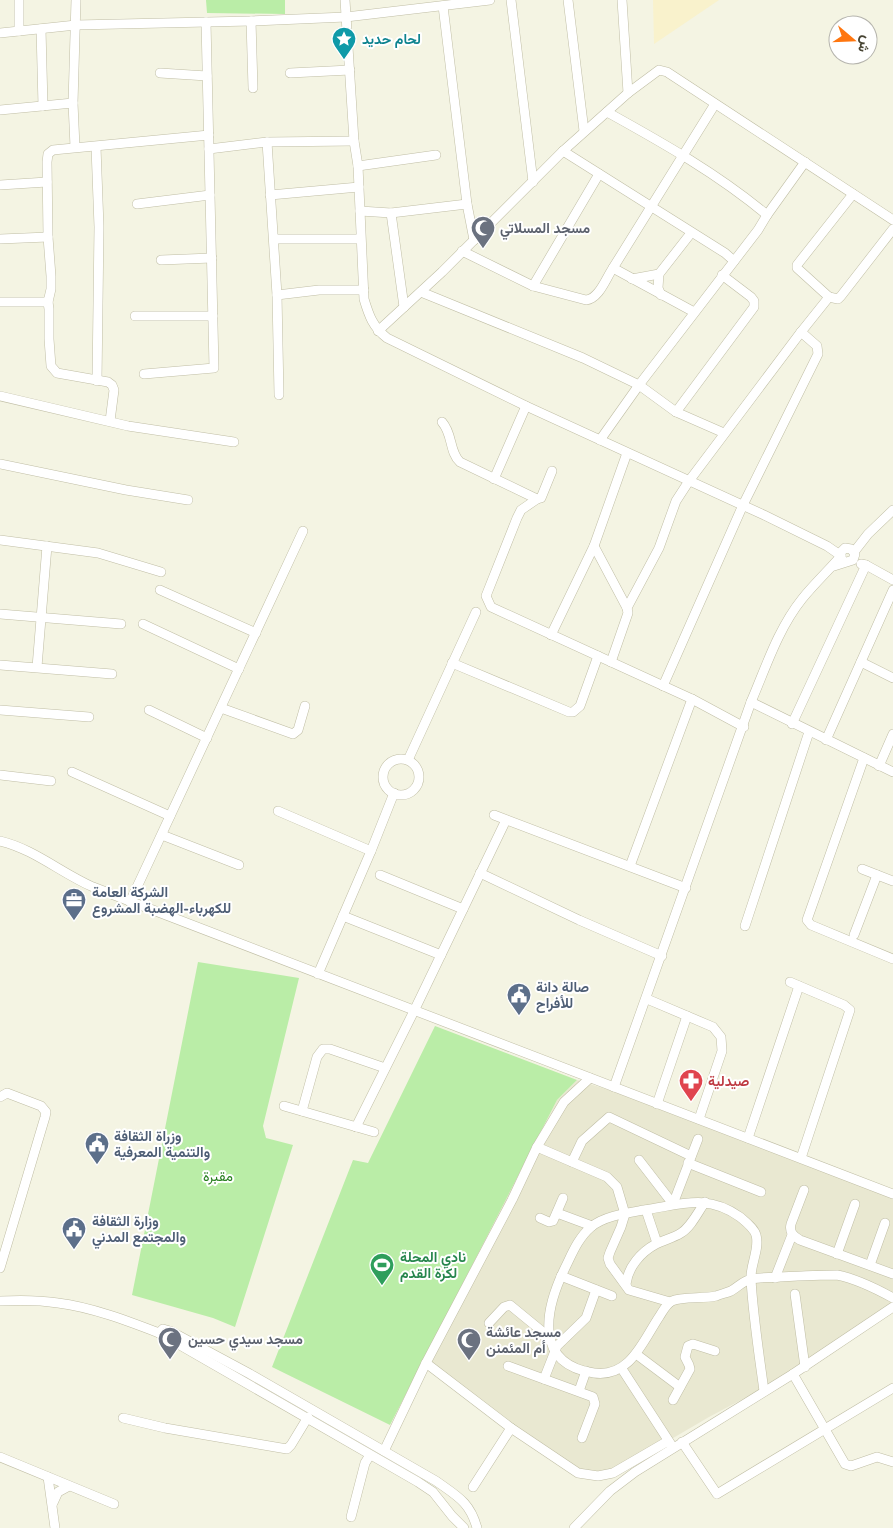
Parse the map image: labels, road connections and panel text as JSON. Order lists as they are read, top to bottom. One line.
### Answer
{"parks":["مقبرة"],"places":{"place":["لحام حديد"],"mosque":["مسجد المسلاتي","مسجد سيدي حسين","مسجد عائشة أم المئمنن"],"office":["الشركة العامة للكهرباء-الهضبة المشروع"],"public building":["صالة دانة للأفراح","وزراة الثقافة والتنمية المعرفية","وزارة الثقافة والمجتمع المدني"],"pharmacy":["صيدلية"],"sports":["نادي المحلة لكرة القدم"]},"north":"right"}
